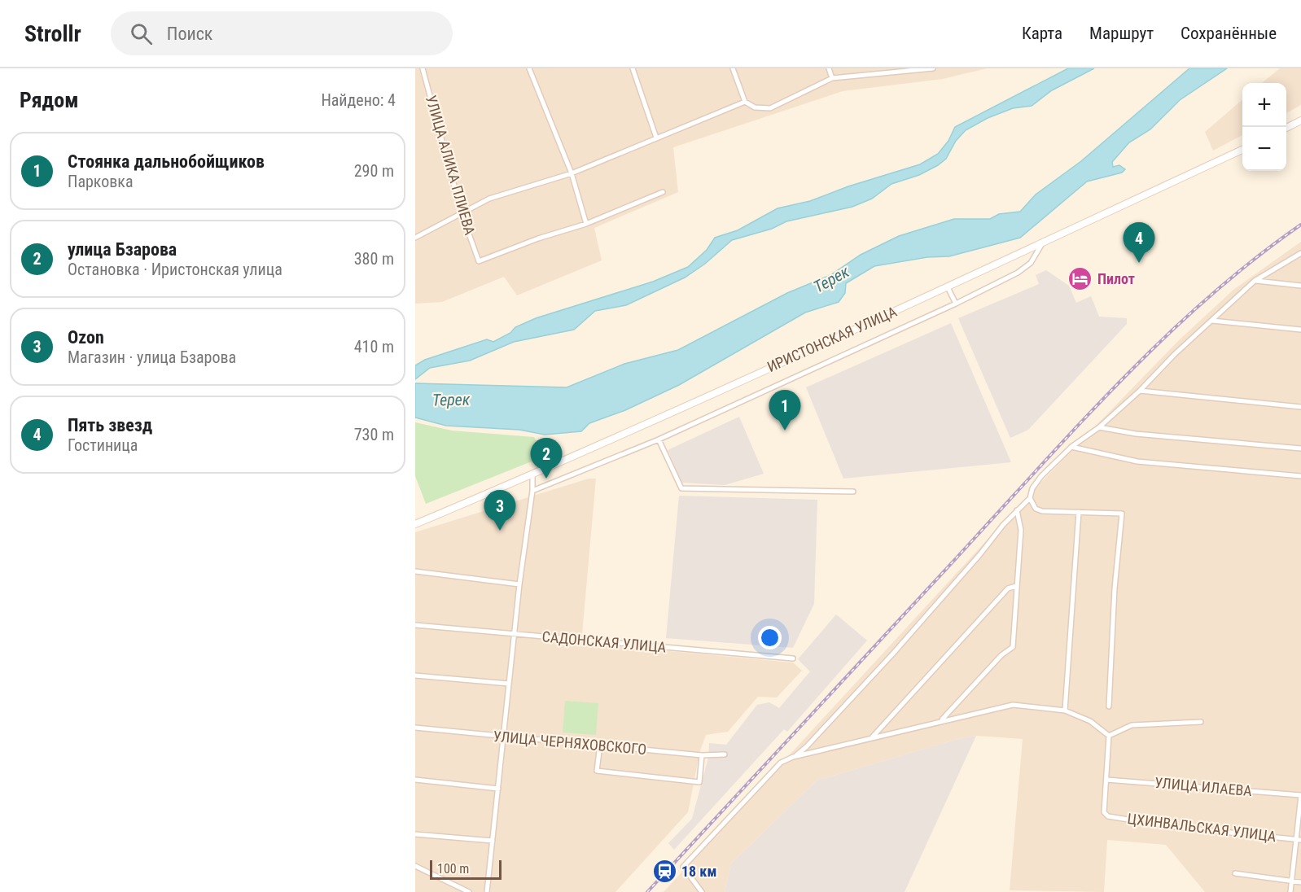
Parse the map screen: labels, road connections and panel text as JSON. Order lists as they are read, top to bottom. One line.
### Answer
{"streets":{"main road":["ИРИСТОНСКАЯ УЛИЦА"],"street":["УЛИЦА АЛИКА ПЛИЕВА","САДОНСКАЯ УЛИЦА","УЛИЦА ЧЕРНЯХОВСКОГО","УЛИЦА ИЛАЕВА","ЦХИНВАЛЬСКАЯ УЛИЦА"]},"crossings":[["УЛИЦА ИЛАЕВА","ЦХИНВАЛЬСКАЯ УЛИЦА"]],"water":["Терек"],"places":{"hotel":["Пилот"],"station":["18 км"]},"scale_bar":"100 m","page":{"header":"Strollr","search":"Поиск","nav":["Карта","Маршрут","Сохранённые"],"heading":["Рядом","Найдено: 4"],"map_buttons":["+","−"],"list":[{"mark":"1","name":"Стоянка дальнобойщиков","note":"Парковка","value":"290 m"},{"mark":"2","name":"улица Бзарова","note":"Остановка · Иристонская улица","value":"380 m"},{"mark":"3","name":"Ozon","note":"Магазин · улица Бзарова","value":"410 m"},{"mark":"4","name":"Пять звезд","note":"Гостиница","value":"730 m"}],"pins":["4","1","2","3"],"scale":"100 m"}}
